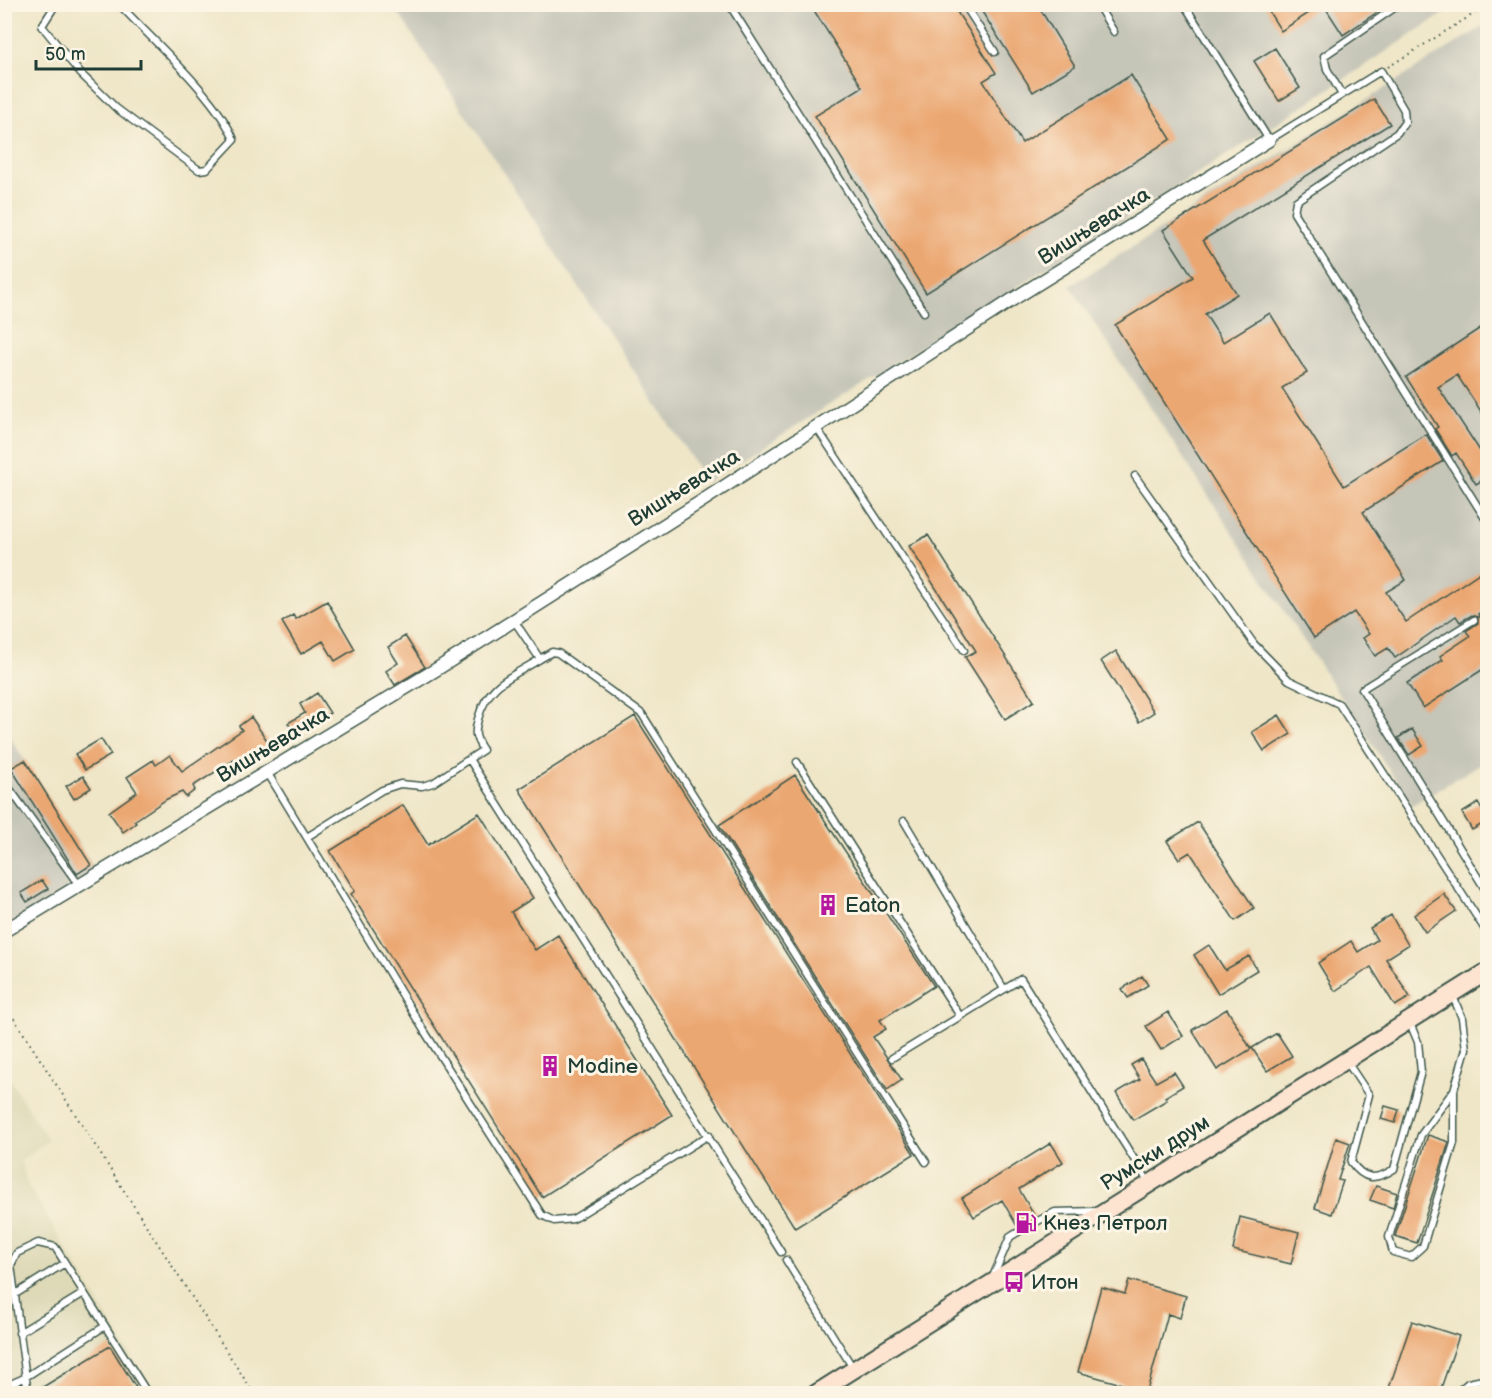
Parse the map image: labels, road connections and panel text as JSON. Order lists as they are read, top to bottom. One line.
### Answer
{"streets":{"main road":["Румски друм"],"street":["Вишњевачка"]},"places":{"building":["Eaton","Modine"],"fuel station":["Кнез Петрол"],"bus stop":["Итон"]},"scale_bar":"50 m"}
